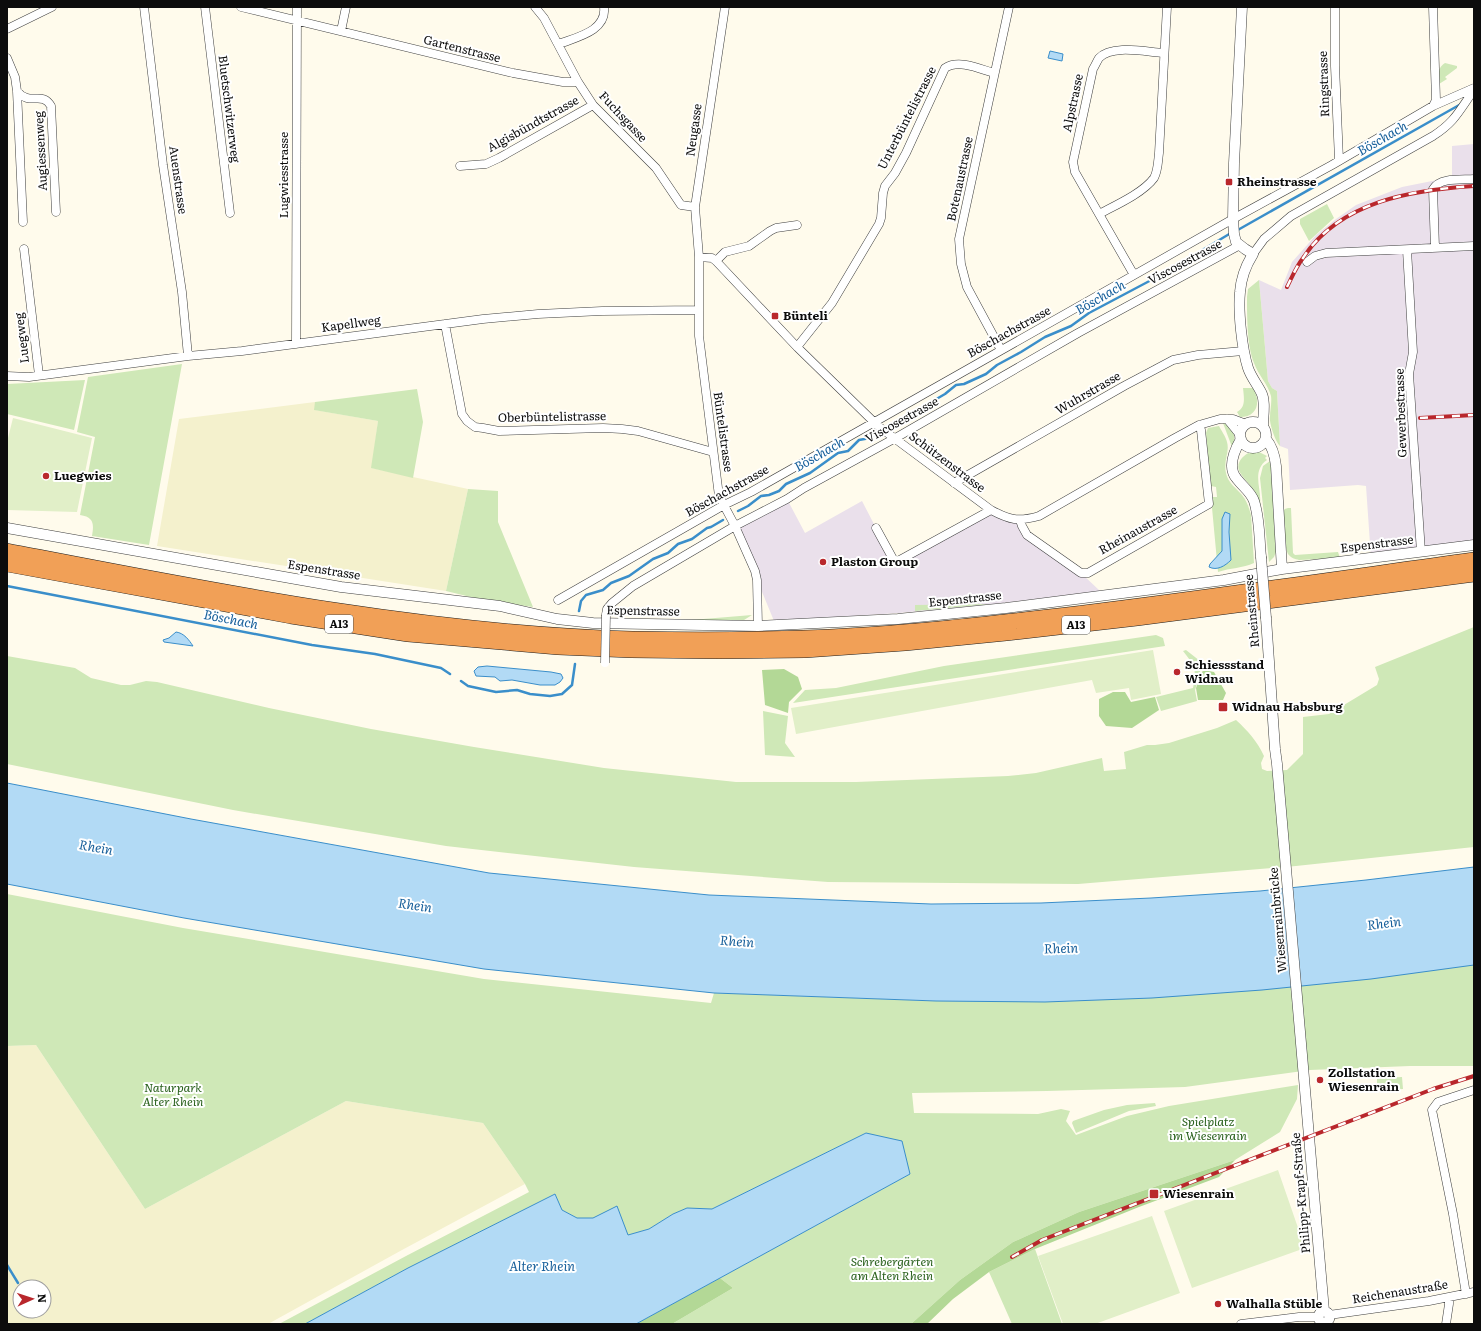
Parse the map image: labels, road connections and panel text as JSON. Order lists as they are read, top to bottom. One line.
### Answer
{"streets":{"highway":["A13"],"street":["Gartenstrasse","Ringstrasse","Alpstrasse","Bluetschwitzerweg","Fuchsgasse","Unterbüntelistrasse","Algisbündtstrasse","Neugasse","Augiessenweg","Lugwiesstrasse","Botenaustrasse","Auenstrasse","Viscosestrasse","Kapellweg","Böschachstrasse","Luegweg","Wuhrstrasse","Gewerbestrasse","Oberbüntelistrasse","Büntelistrasse","Schützenstrasse","Rheinaustrasse","Espenstrasse","Rheinstrasse","Wiesenrainbrücke","Philipp-Krapf-Straße","Reichenaustraße"]},"crossings":[["Gartenstrasse","Fuchsgasse"],["Gartenstrasse","Lugwiesstrasse"],["Ringstrasse","Böschachstrasse"],["Alpstrasse","Böschachstrasse"],["Fuchsgasse","Algisbündtstrasse"],["Fuchsgasse","Neugasse"],["Unterbüntelistrasse","Botenaustrasse"],["Unterbüntelistrasse","Schützenstrasse"],["Neugasse","Büntelistrasse"],["Lugwiesstrasse","Kapellweg"],["Botenaustrasse","Böschachstrasse"],["Auenstrasse","Kapellweg"],["Viscosestrasse","Büntelistrasse"],["Viscosestrasse","Schützenstrasse"],["Kapellweg","Luegweg"],["Kapellweg","Oberbüntelistrasse"],["Kapellweg","Büntelistrasse"],["Böschachstrasse","Büntelistrasse"],["Böschachstrasse","Schützenstrasse"],["Wuhrstrasse","Schützenstrasse"],["Gewerbestrasse","Espenstrasse"],["Oberbüntelistrasse","Büntelistrasse"],["Büntelistrasse","Espenstrasse"],["Schützenstrasse","Rheinaustrasse"],["Rheinstrasse","Wiesenrainbrücke"],["Wiesenrainbrücke","Philipp-Krapf-Straße"],["Philipp-Krapf-Straße","Reichenaustraße"]],"water":["Böschach","Rhein","Alter Rhein"],"parks":["Naturpark Alter Rhein","Spielplatz im Wiesenrain","Schrebergärten am Alten Rhein"],"places":{"transit":["Rheinstrasse","Bünteli","Widnau Habsburg","Wiesenrain"],"other":["Luegwies","Plaston Group","Schiessstand Widnau","Zollstation Wiesenrain","Walhalla Stüble"]},"north":"right"}
